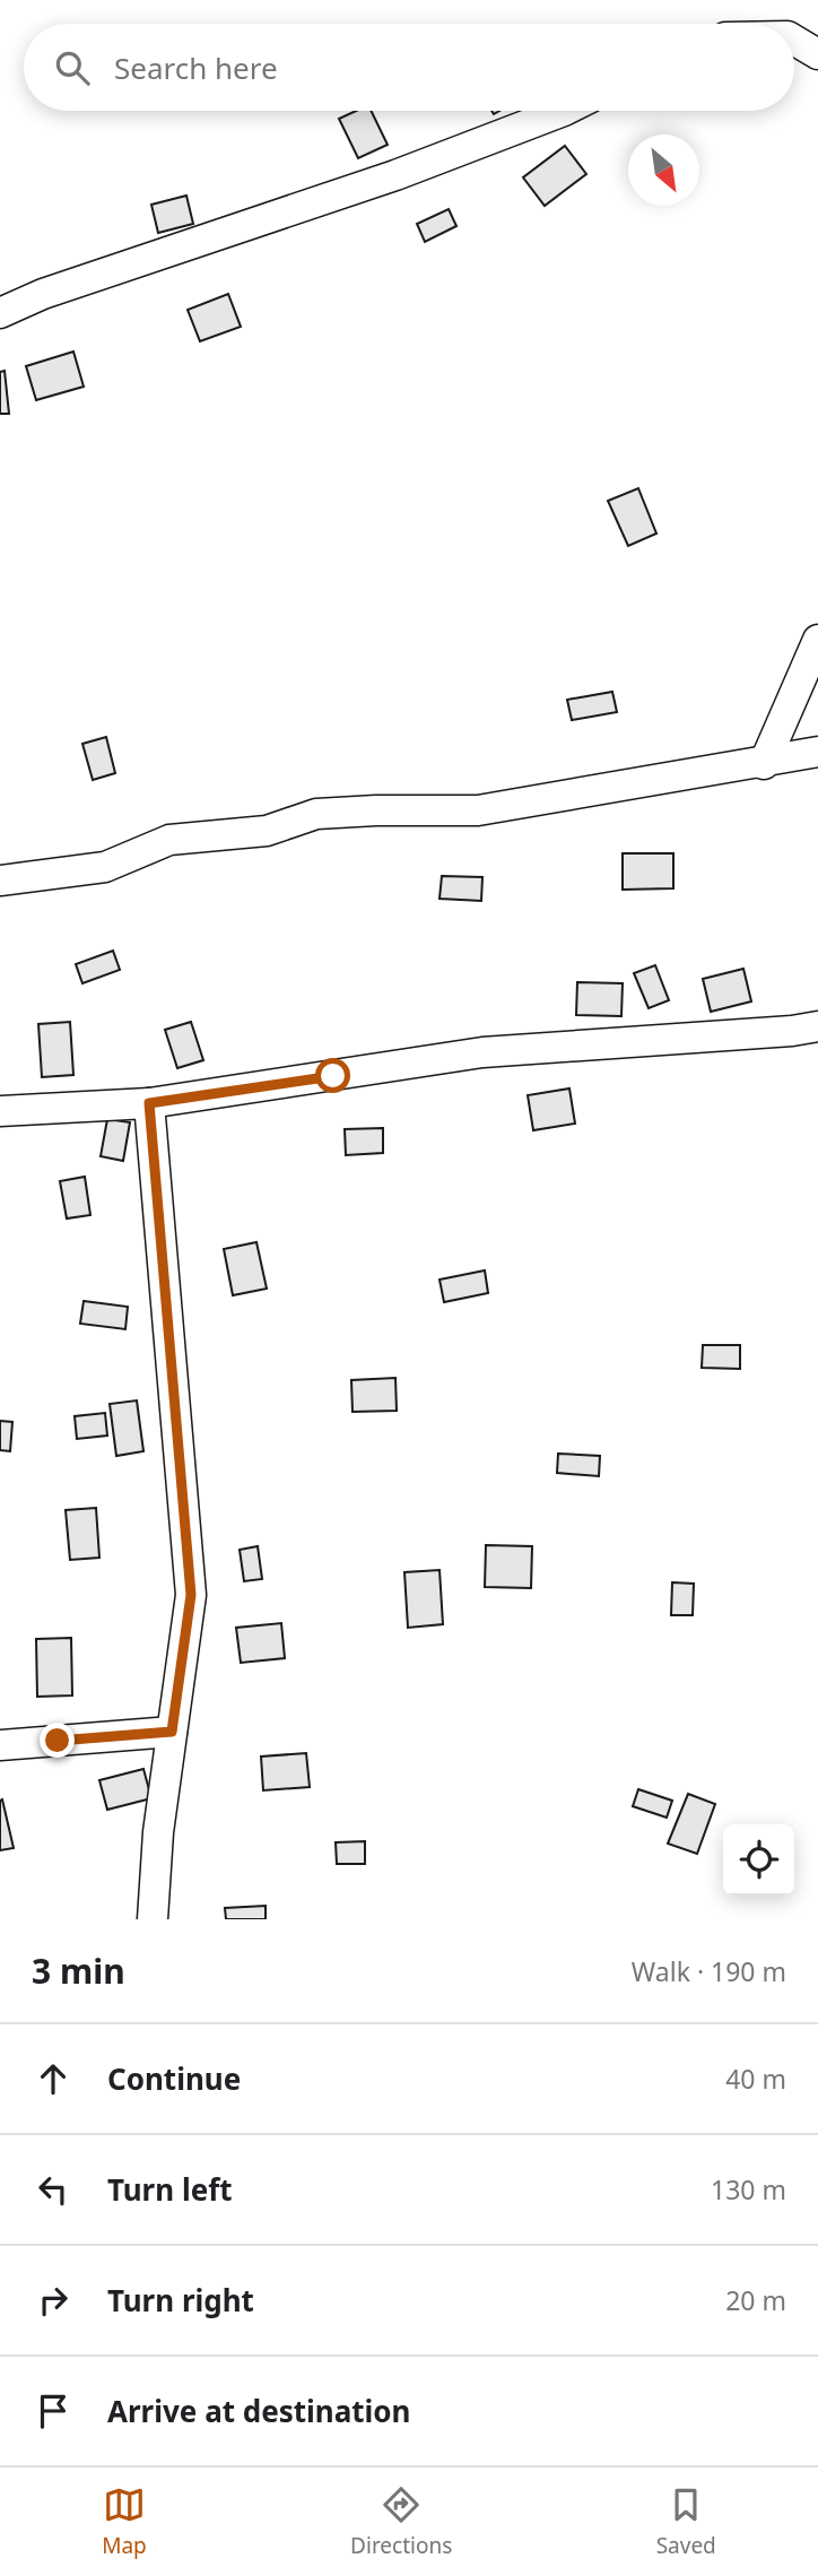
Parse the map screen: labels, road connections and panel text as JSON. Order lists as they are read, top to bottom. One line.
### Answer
{"north":"bottom right","page":{"search":"Search here","heading":["3 min","Walk · 190 m"],"list":[["Continue","40 m"],["Turn left","130 m"],["Turn right","20 m"],"Arrive at destination"],"nav":["Map","Directions","Saved"]}}
